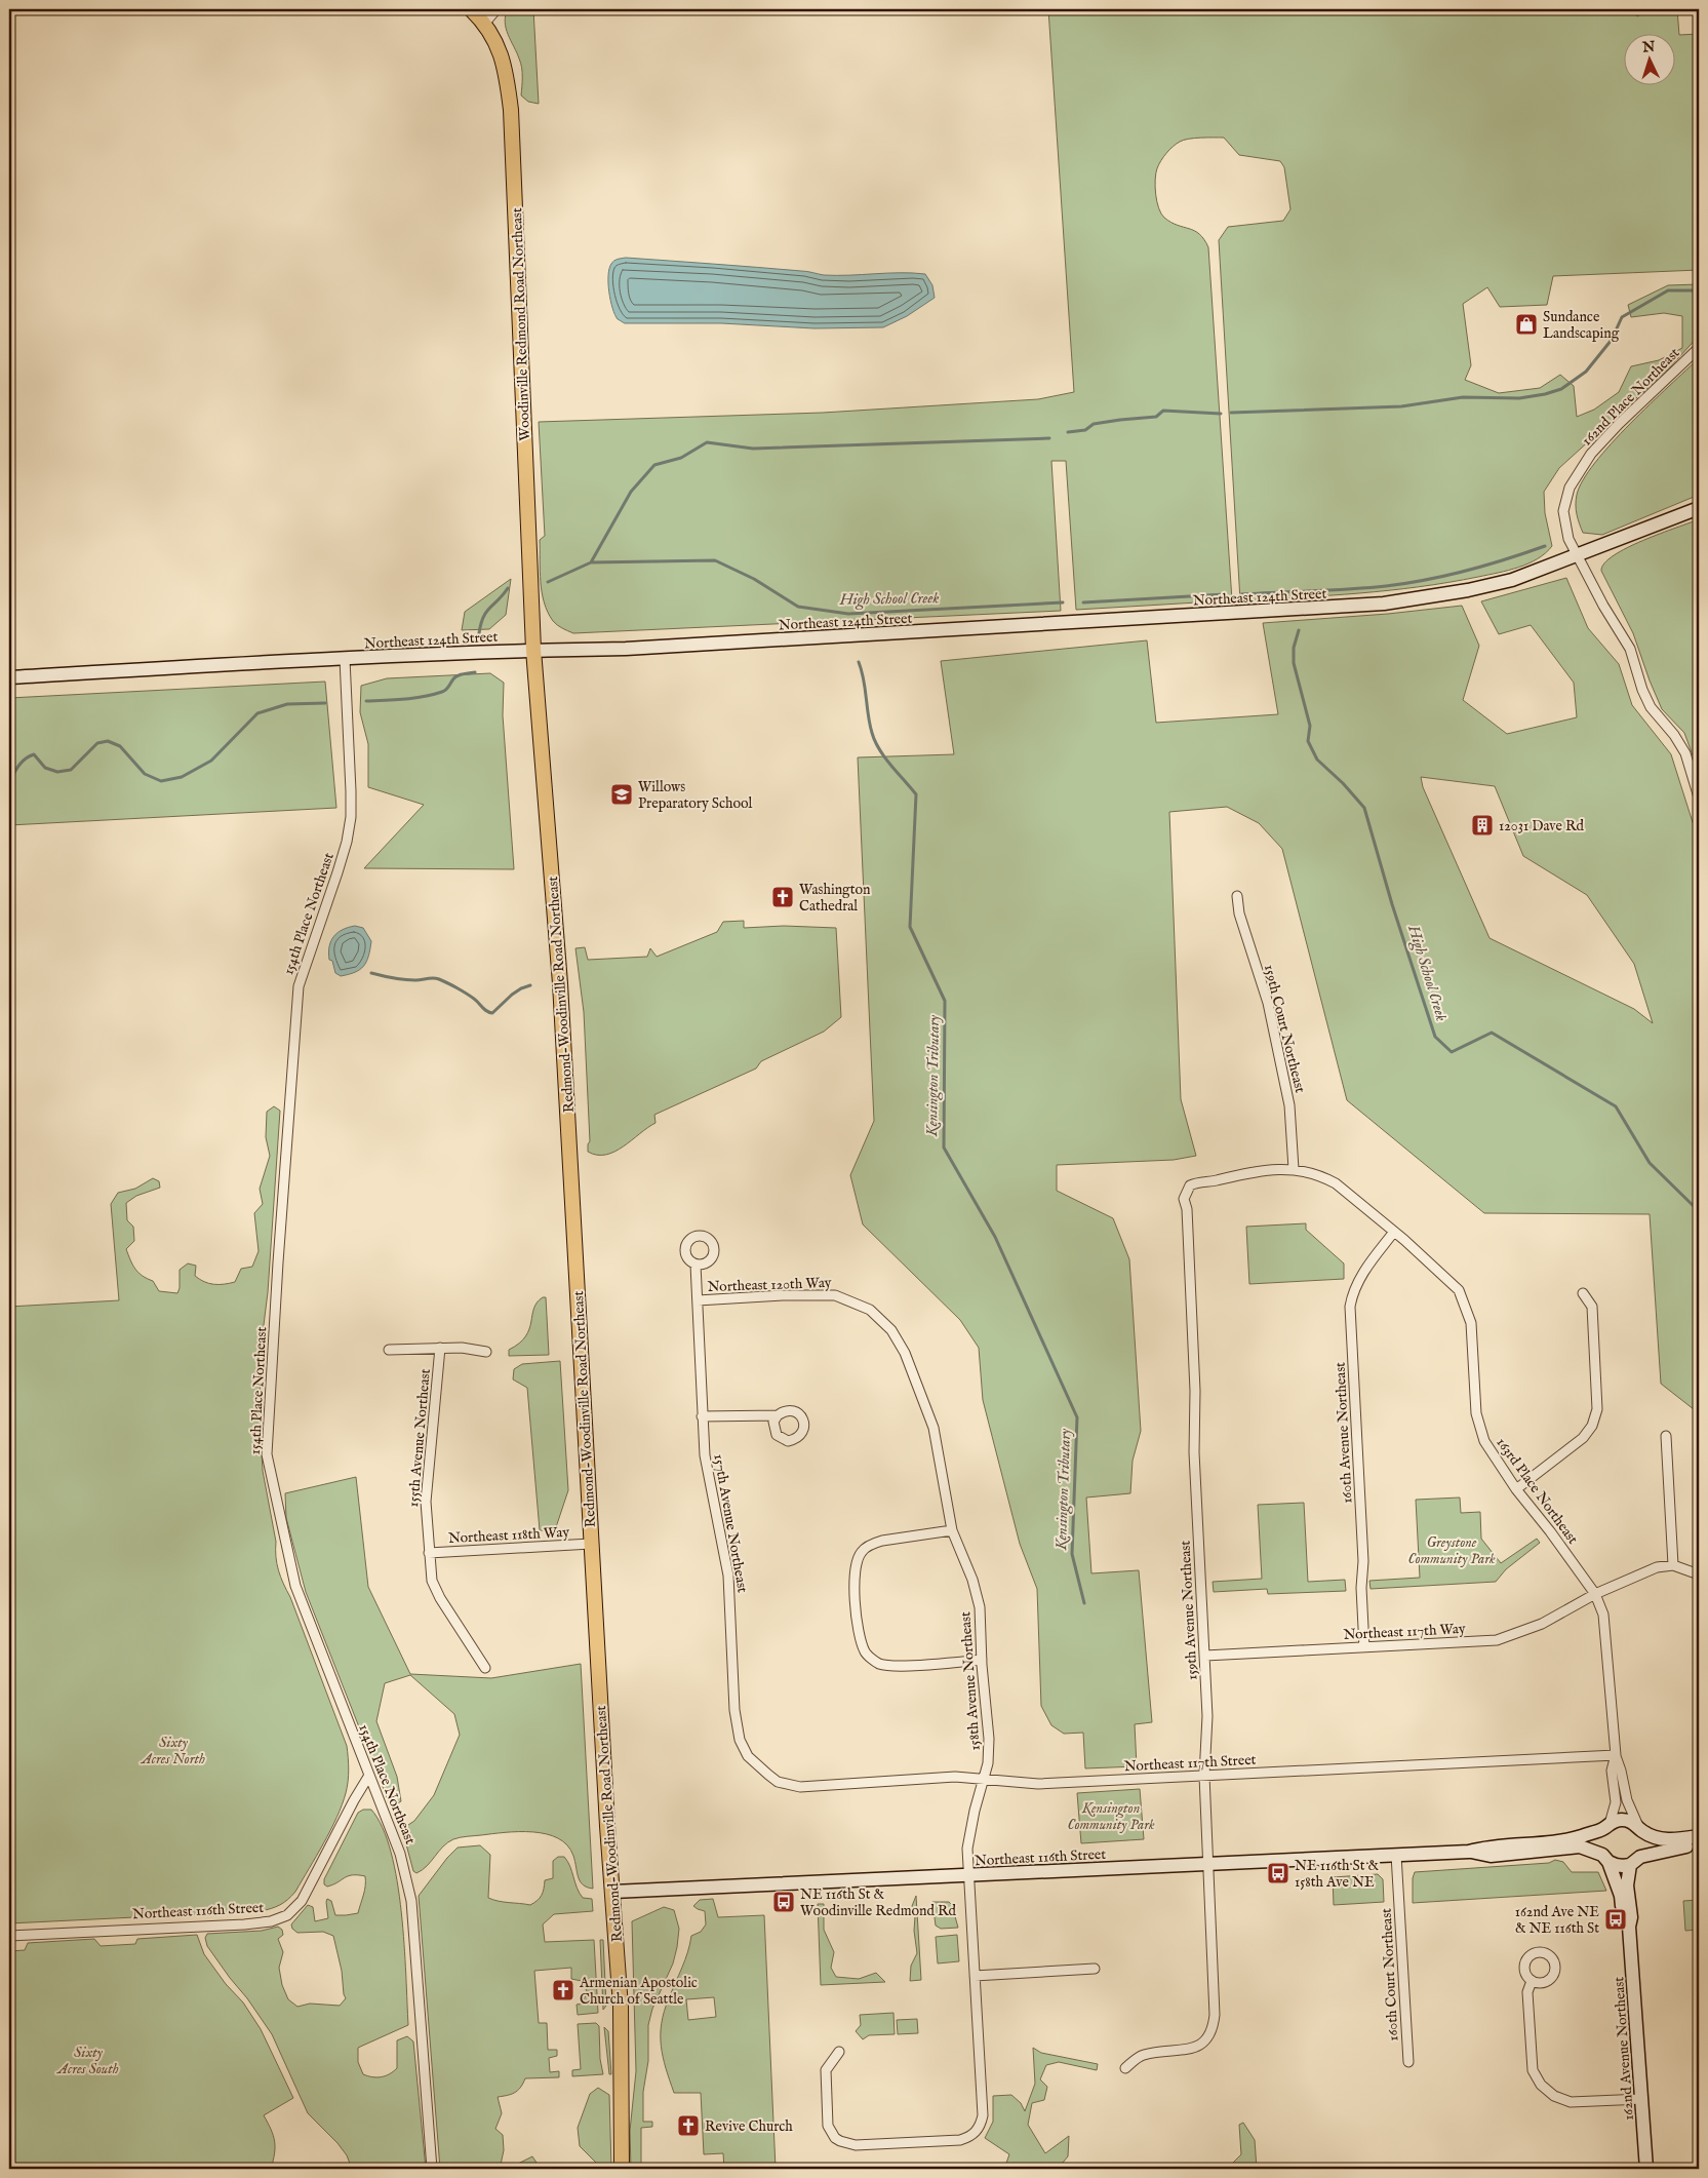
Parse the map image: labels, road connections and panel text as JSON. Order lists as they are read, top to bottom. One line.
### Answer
{"streets":{"main road":["Woodinville Redmond Road Northeast","Redmond-Woodinville Road Northeast"],"street":["162nd Place Northeast","Northeast 124th Street","154th Place Northeast","159th Court Northeast","Northeast 120th Way","160th Avenue Northeast","155th Avenue Northeast","163rd Place Northeast","157th Avenue Northeast","Northeast 118th Way","159th Avenue Northeast","Northeast 117th Way","158th Avenue Northeast","Northeast 117th Street","Northeast 116th Street","160th Court Northeast","162nd Avenue Northeast"]},"crossings":[["Woodinville Redmond Road Northeast","Northeast 124th Street"],["Woodinville Redmond Road Northeast","Redmond-Woodinville Road Northeast"],["162nd Place Northeast","Northeast 124th Street"],["Northeast 124th Street","154th Place Northeast"],["Northeast 124th Street","Redmond-Woodinville Road Northeast"],["154th Place Northeast","Northeast 116th Street"],["Redmond-Woodinville Road Northeast","Northeast 118th Way"],["Redmond-Woodinville Road Northeast","Northeast 116th Street"],["159th Court Northeast","163rd Place Northeast"],["Northeast 120th Way","157th Avenue Northeast"],["Northeast 120th Way","158th Avenue Northeast"],["160th Avenue Northeast","163rd Place Northeast"],["160th Avenue Northeast","Northeast 117th Way"],["155th Avenue Northeast","Northeast 118th Way"],["163rd Place Northeast","159th Avenue Northeast"],["163rd Place Northeast","Northeast 117th Way"],["163rd Place Northeast","Northeast 117th Street"],["163rd Place Northeast","Northeast 116th Street"],["163rd Place Northeast","162nd Avenue Northeast"],["157th Avenue Northeast","Northeast 117th Street"],["159th Avenue Northeast","Northeast 117th Way"],["159th Avenue Northeast","Northeast 117th Street"],["159th Avenue Northeast","Northeast 116th Street"],["158th Avenue Northeast","Northeast 117th Street"],["158th Avenue Northeast","Northeast 116th Street"],["Northeast 116th Street","160th Court Northeast"],["Northeast 116th Street","162nd Avenue Northeast"]],"water":["High School Creek","Kensington Tributary"],"parks":["Greystone Community Park","Sixty Acres North","Kensington Community Park","Sixty Acres South"],"places":{"shop":["Sundance Landscaping"],"school or university":["Willows Preparatory School"],"building":["12031 Dave Rd"],"church":["Washington Cathedral","Armenian Apostolic Church of Seattle","Revive Church"],"bus stop":["NE 116th St & 158th Ave NE","NE 116th St & Woodinville Redmond Rd","162nd Ave NE & NE 116th St"]},"north":"top"}
